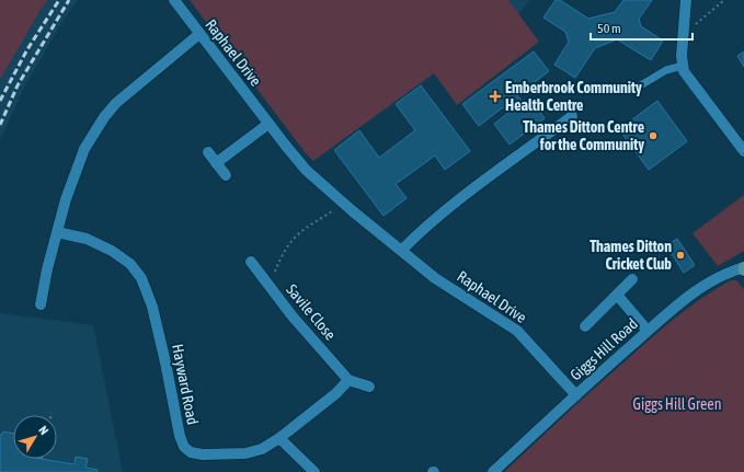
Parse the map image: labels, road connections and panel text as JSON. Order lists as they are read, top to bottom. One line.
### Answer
{"streets":{"main road":["Giggs Hill Road"],"street":["Raphael Drive","Savile Close","Hayward Road"]},"crossings":[["Raphael Drive","Giggs Hill Road"]],"parks":["Giggs Hill Green"],"places":{"health":["Emberbrook Community Health Centre"],"other":["Thames Ditton Centre for the Community","Thames Ditton Cricket Club"]},"scale_bar":"50 m","north":"top right"}
